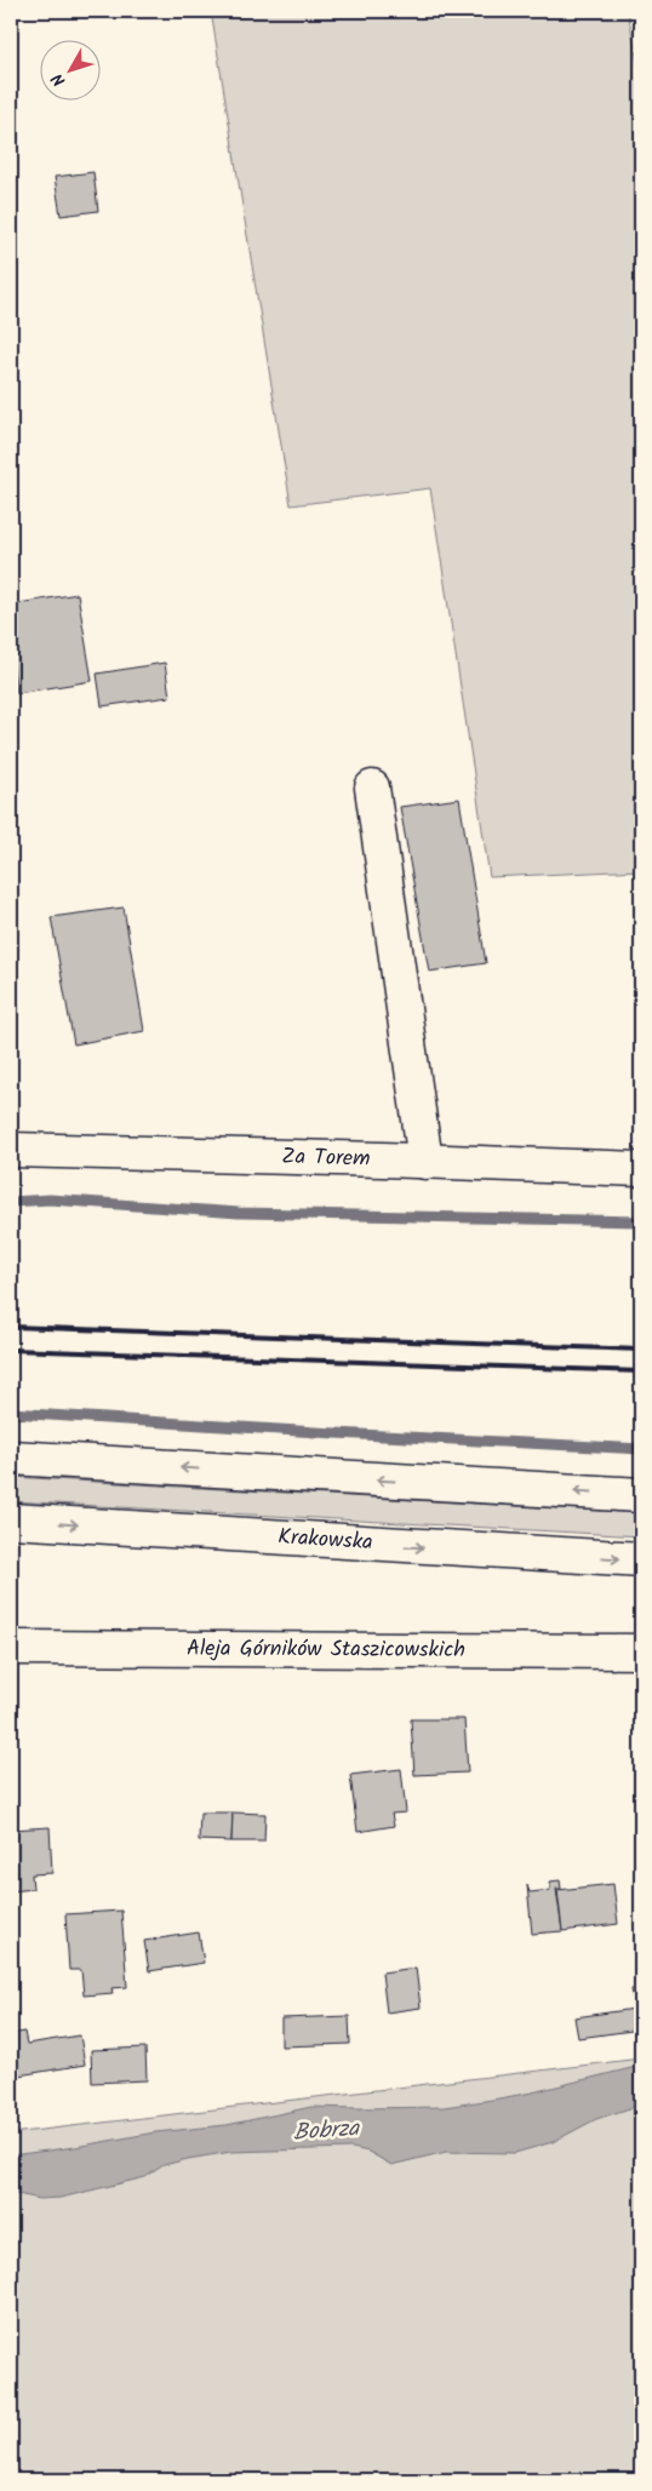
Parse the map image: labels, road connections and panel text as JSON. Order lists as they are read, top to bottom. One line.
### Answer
{"streets":{"street":["Za Torem","Krakowska","Aleja Górników Staszicowskich"]},"water":["Bobrza"],"north":"bottom left"}
